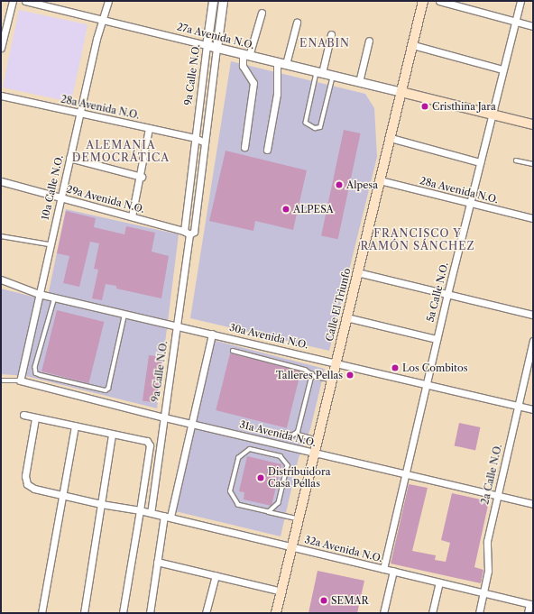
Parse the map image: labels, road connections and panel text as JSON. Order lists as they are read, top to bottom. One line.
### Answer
{"streets":{"main road":["Calle El Triunfo"],"street":["27a Avenida N.O.","9a Calle N.O.","28a Avenida N.O.","10a Calle N.O.","29a Avenida N.O.","5a Calle N.O.","30a Avenida N.O.","31a Avenida N.O.","2a Calle N.O.","32a Avenida N.O."]},"crossings":[["27a Avenida N.O.","9a Calle N.O."],["27a Avenida N.O.","10a Calle N.O."],["27a Avenida N.O.","Calle El Triunfo"],["9a Calle N.O.","28a Avenida N.O."],["9a Calle N.O.","29a Avenida N.O."],["9a Calle N.O.","30a Avenida N.O."],["9a Calle N.O.","31a Avenida N.O."],["9a Calle N.O.","32a Avenida N.O."],["28a Avenida N.O.","10a Calle N.O."],["28a Avenida N.O.","5a Calle N.O."],["28a Avenida N.O.","Calle El Triunfo"],["10a Calle N.O.","29a Avenida N.O."],["10a Calle N.O.","30a Avenida N.O."],["10a Calle N.O.","31a Avenida N.O."],["5a Calle N.O.","30a Avenida N.O."],["5a Calle N.O.","31a Avenida N.O."],["5a Calle N.O.","32a Avenida N.O."],["Calle El Triunfo","30a Avenida N.O."],["Calle El Triunfo","31a Avenida N.O."],["Calle El Triunfo","32a Avenida N.O."],["30a Avenida N.O.","2a Calle N.O."],["31a Avenida N.O.","2a Calle N.O."],["2a Calle N.O.","32a Avenida N.O."]],"districts":["ENABIN","ALEMANIA DEMOCRÁTICA","FRANCISCO Y RAMÓN SÁNCHEZ"],"places":["Cristhina Jara","Alpesa","ALPESA","Los Combitos","Talleres Pellas","Distribuidora Casa Pellas","SEMAR"]}
